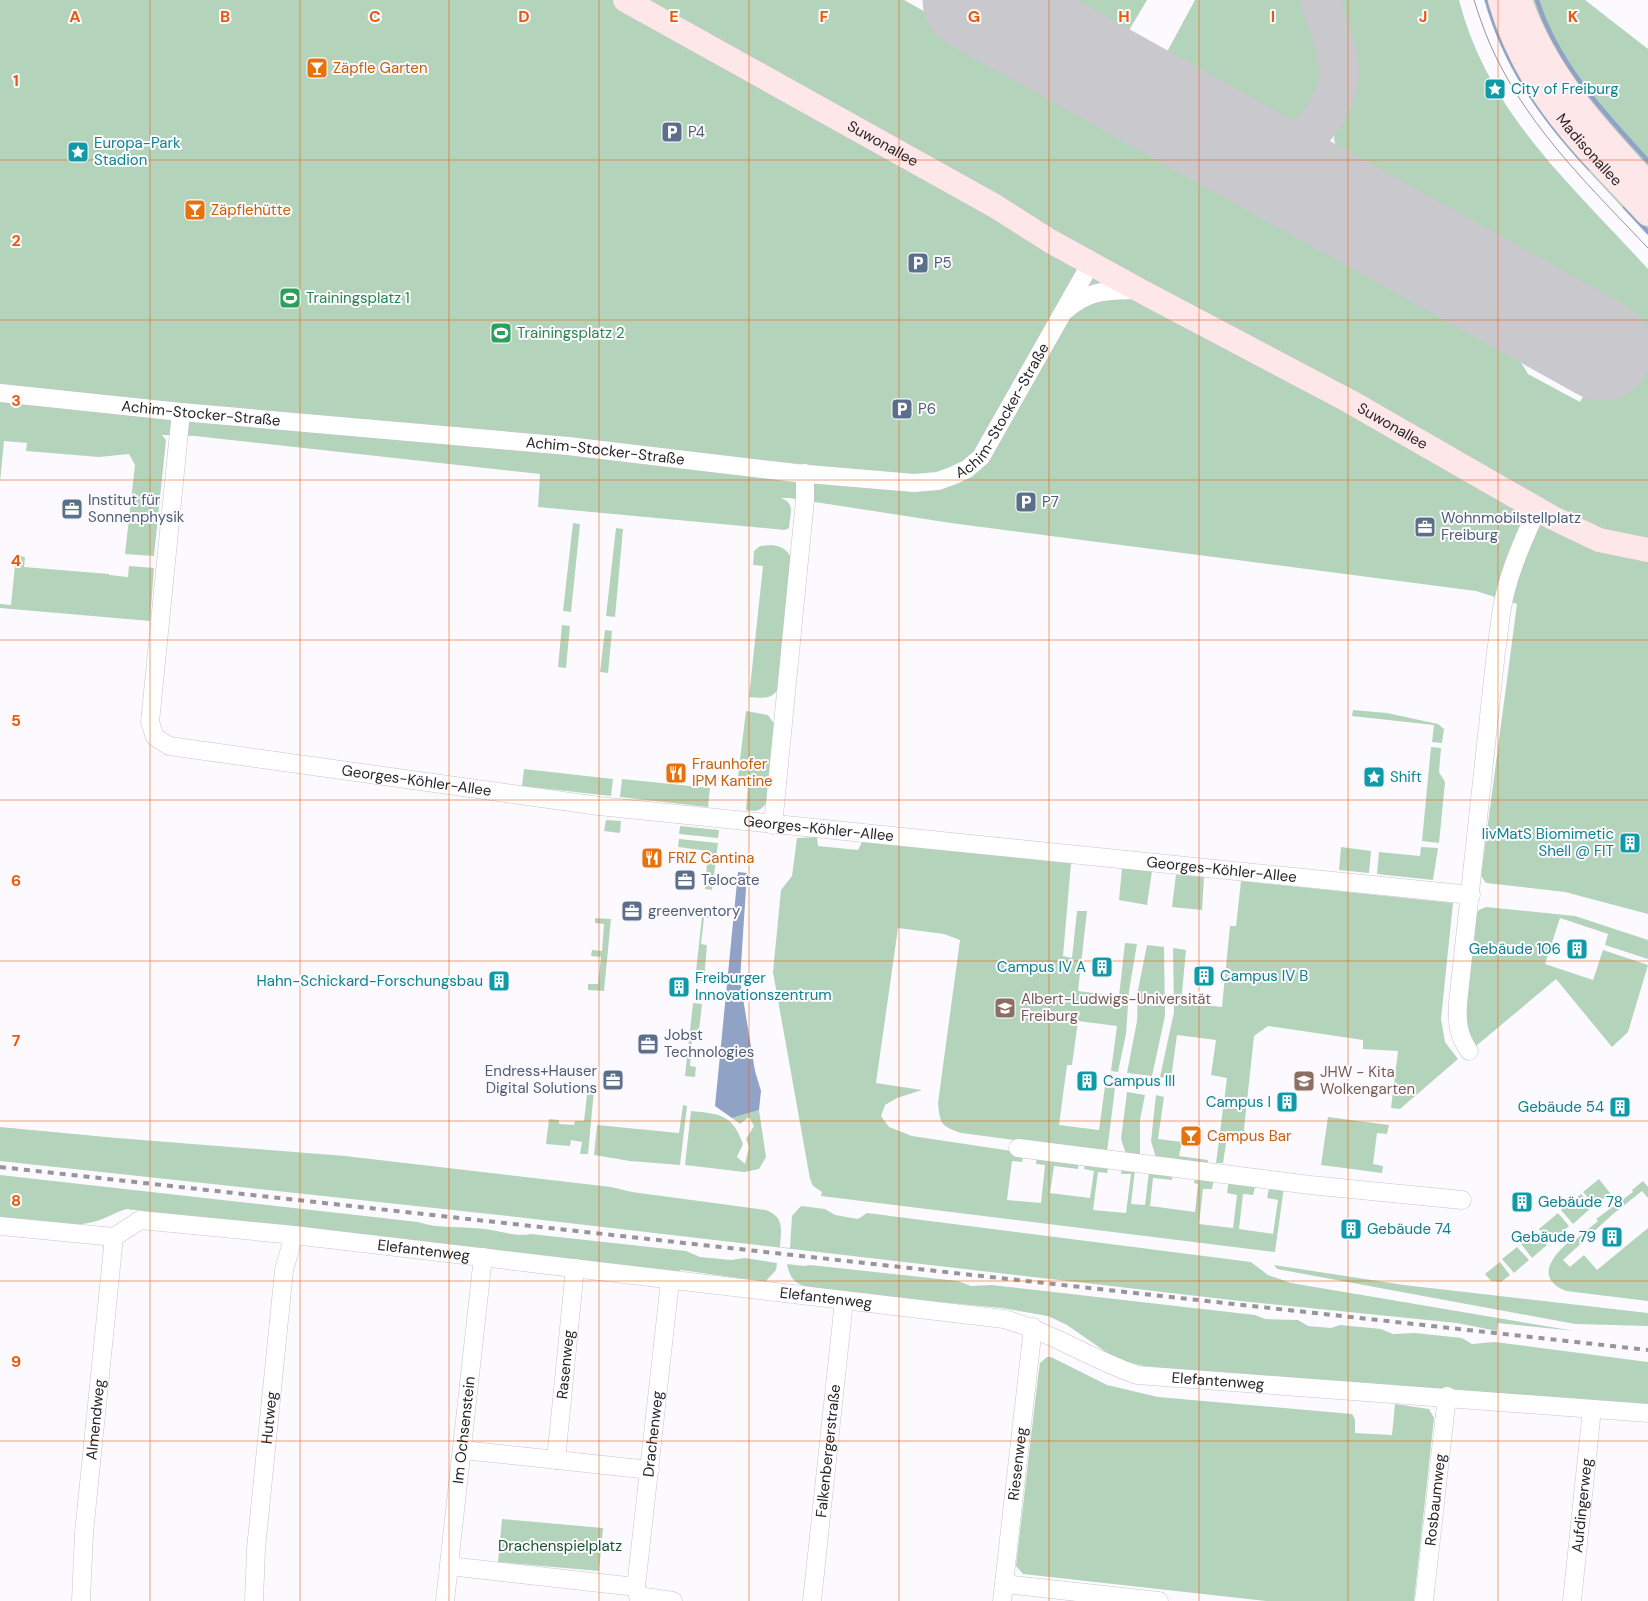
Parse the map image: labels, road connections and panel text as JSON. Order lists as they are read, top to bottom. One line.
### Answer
{"streets":{"street":["Suwonallee","Madisonallee","Achim-Stocker-Straße","Georges-Köhler-Allee","Elefantenweg","Rasenweg","Hutweg","Almendweg","Im Ochsenstein","Drachenweg","Falkenbergerstraße","Riesenweg","Rosbaumweg","Aufdingerweg"]},"crossings":[["Suwonallee","Achim-Stocker-Straße"],["Achim-Stocker-Straße","Georges-Köhler-Allee"],["Elefantenweg","Rasenweg"],["Elefantenweg","Hutweg"],["Elefantenweg","Almendweg"],["Elefantenweg","Im Ochsenstein"],["Elefantenweg","Drachenweg"],["Elefantenweg","Falkenbergerstraße"],["Elefantenweg","Riesenweg"],["Elefantenweg","Rosbaumweg"],["Elefantenweg","Aufdingerweg"]],"parks":["Drachenspielplatz"],"places":{"bar":["Zäpfle Garten","Zäpflehütte","Campus Bar"],"place":["City of Freiburg","Europa-Park Stadion","Shift"],"parking":["P4","P5","P6","P7"],"sports":["Trainingsplatz 1","Trainingsplatz 2"],"office":["Institut für Sonnenphysik","Wohnmobilstellplatz Freiburg","Telocate","greenventory","Jobst Technologies","Endress+Hauser Digital Solutions"],"restaurant":["Fraunhofer IPM Kantine","FRIZ Cantina"],"building":["livMatS Biomimetic Shell @ FIT","Gebäude 106","Campus IV A","Campus IV B","Hahn-Schickard-Forschungsbau","Freiburger Innovationszentrum","Campus III","Campus I","Gebäude 54","Gebäude 78","Gebäude 74","Gebäude 79"],"school or university":["Albert-Ludwigs-Universität Freiburg","JHW - Kita Wolkengarten"]},"grid":{"columns":["A","B","C","D","E","F","G","H","I","J","K"],"rows":["1","2","3","4","5","6","7","8","9"]}}
